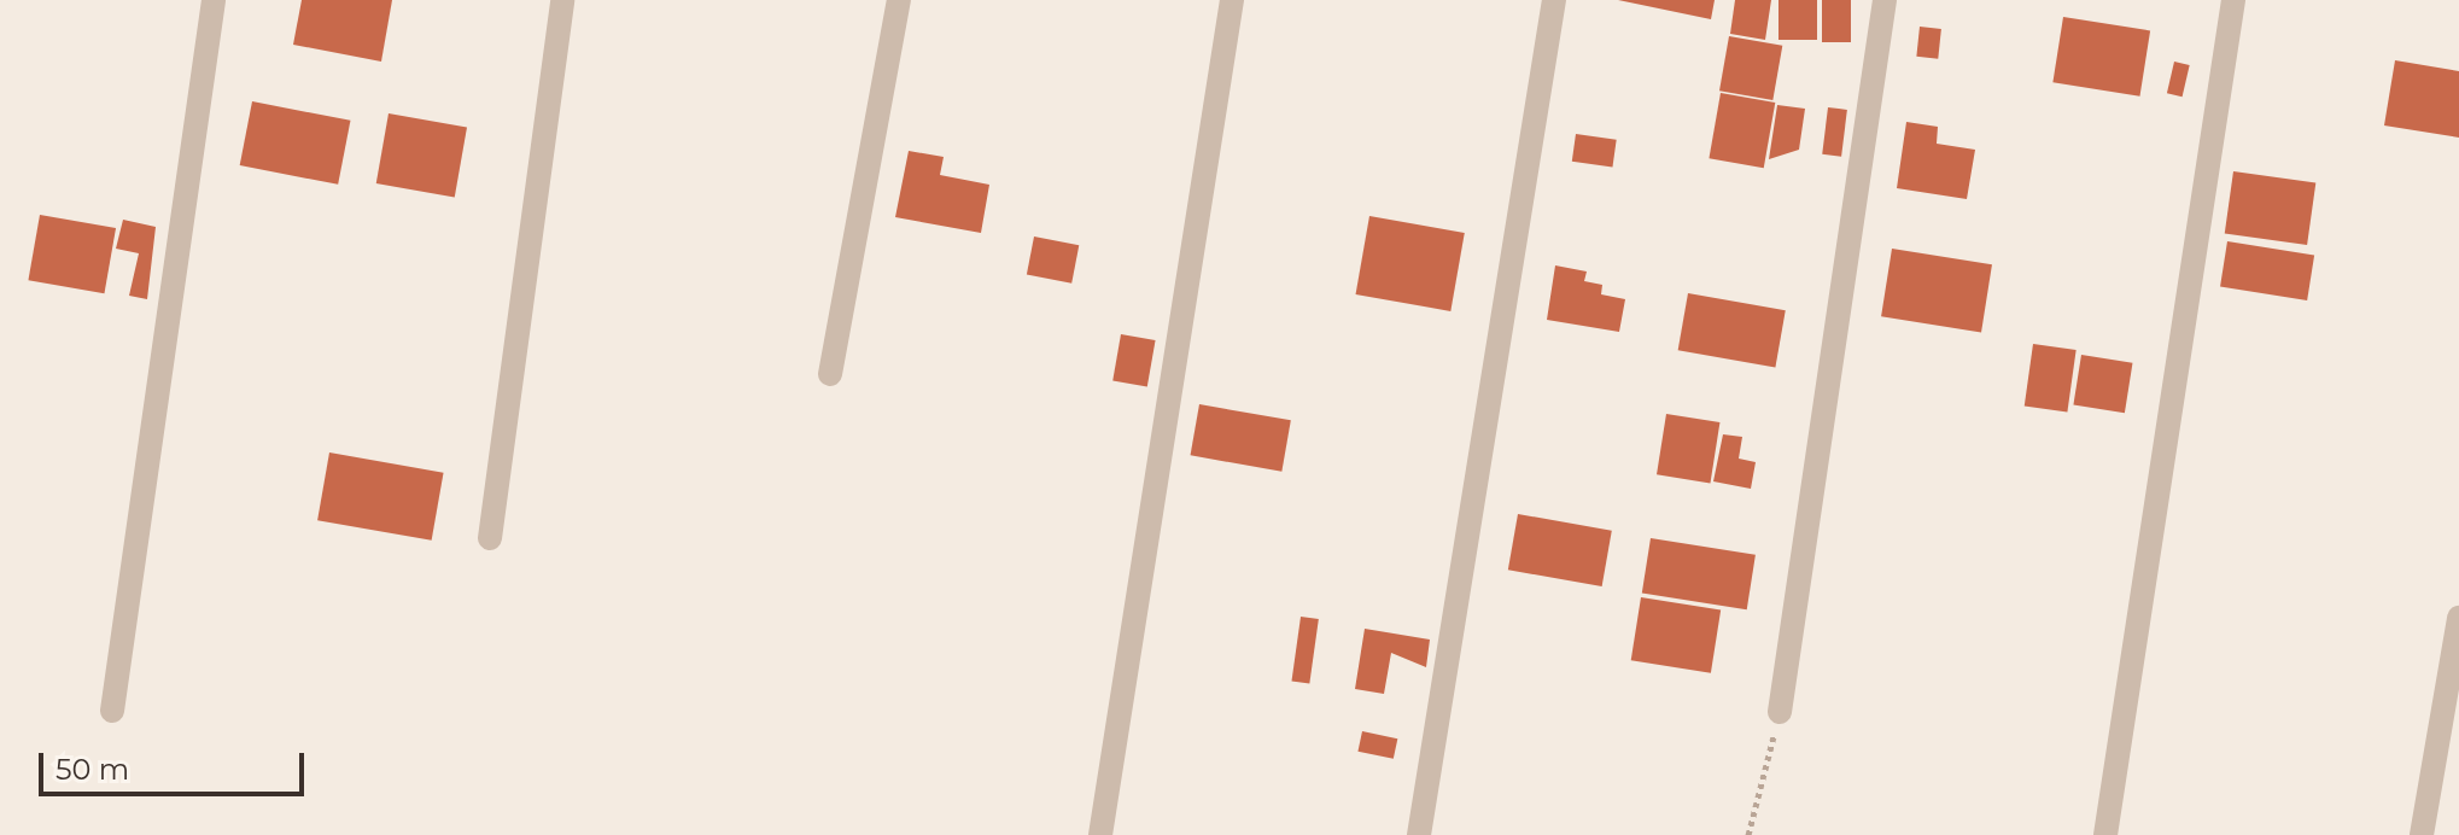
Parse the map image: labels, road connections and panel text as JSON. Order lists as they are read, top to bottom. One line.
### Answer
{"scale_bar":"50 m"}
